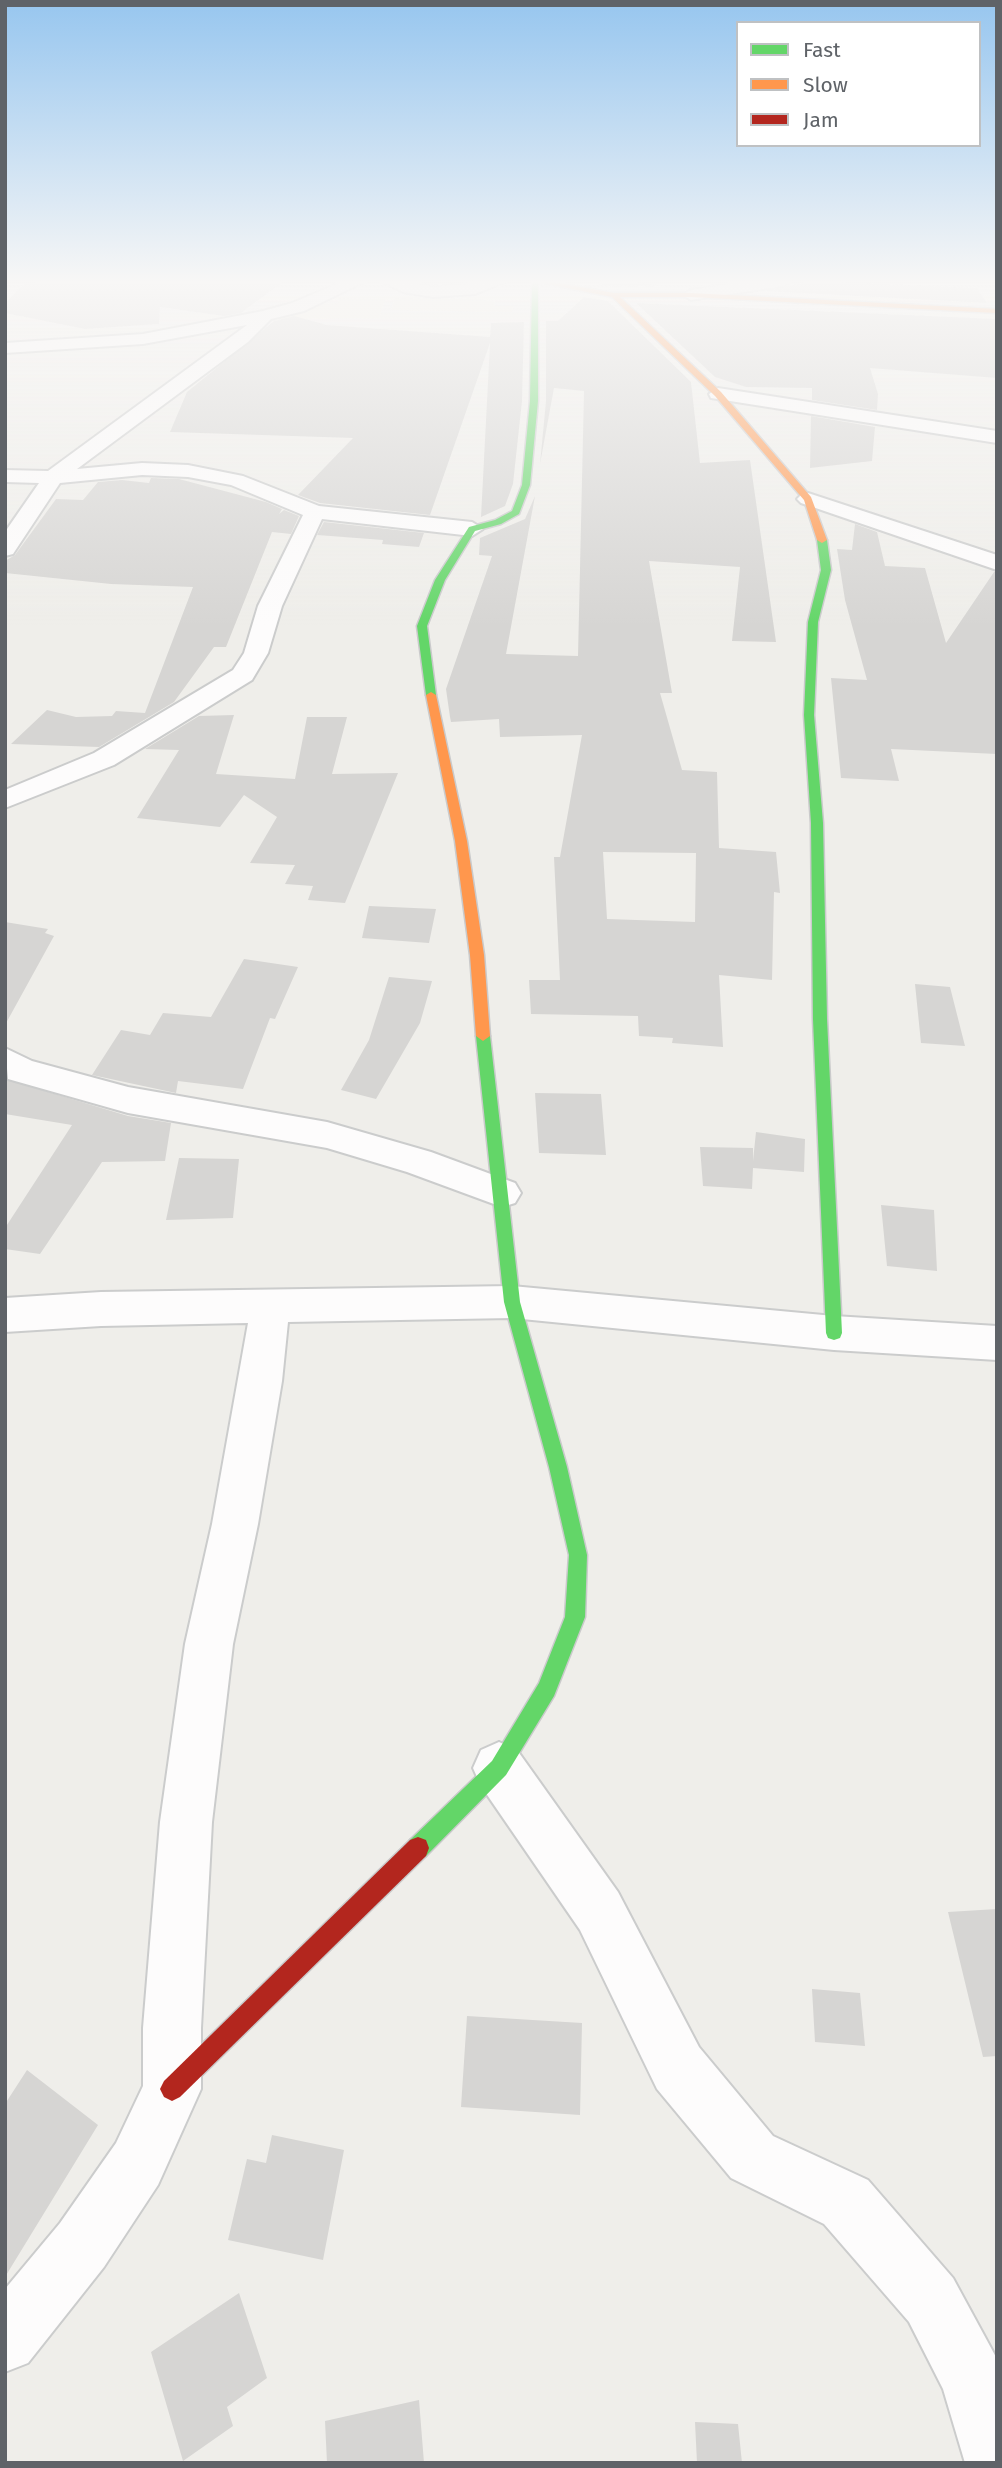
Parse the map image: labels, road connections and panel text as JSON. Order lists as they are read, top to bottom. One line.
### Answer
{"legend":["Fast","Slow","Jam"]}
